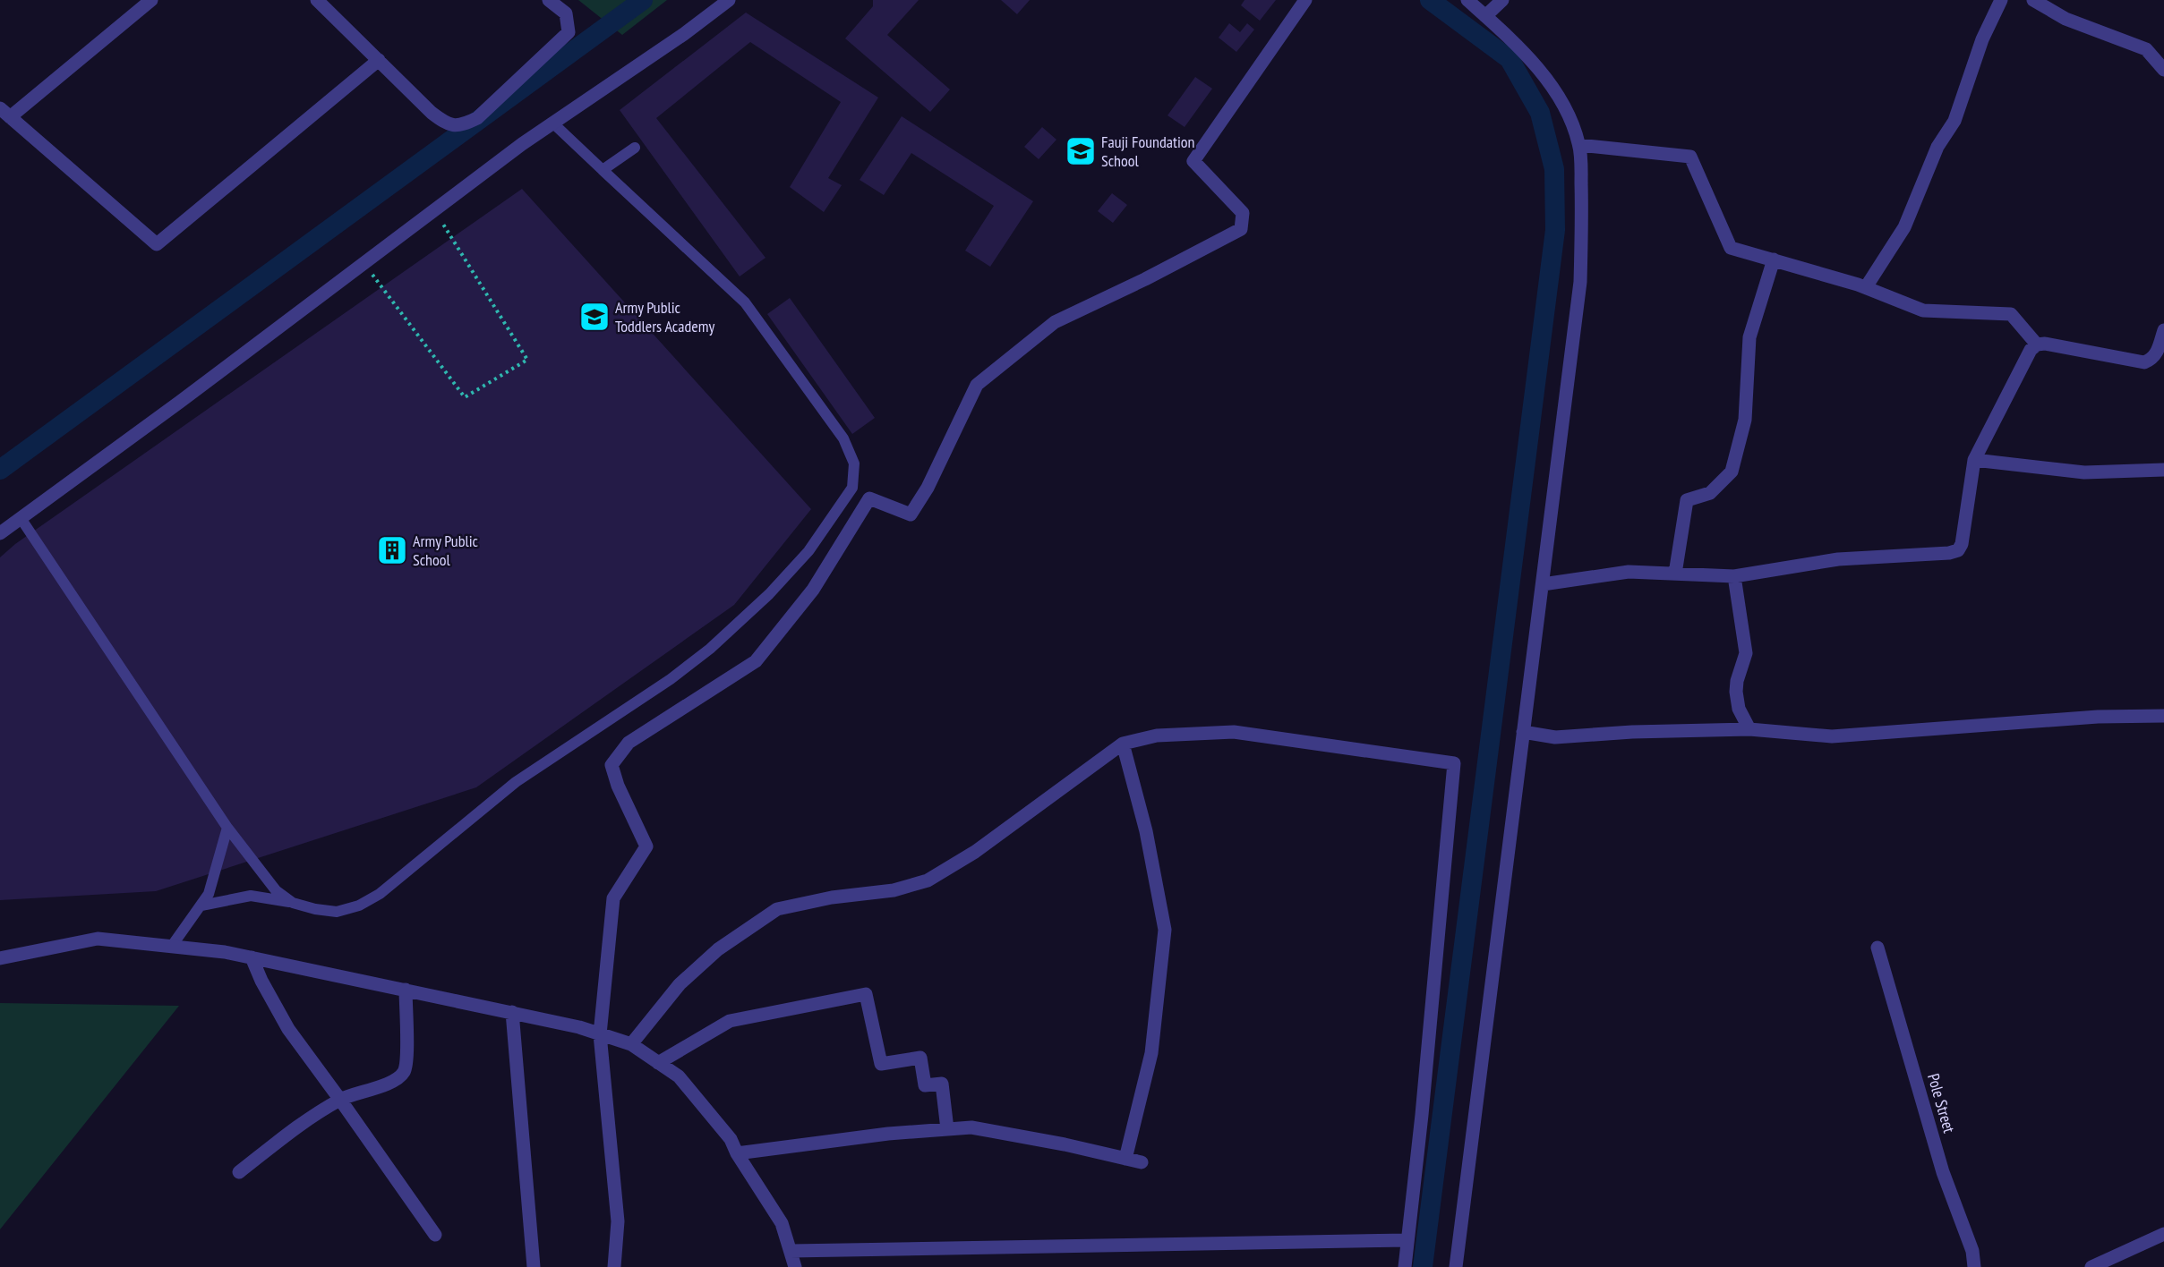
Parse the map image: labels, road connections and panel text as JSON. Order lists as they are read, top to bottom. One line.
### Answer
{"streets":{"street":["Pole Street"]},"places":{"school or university":["Fauji Foundation School","Army Public Toddlers Academy"],"building":["Army Public School"]}}
